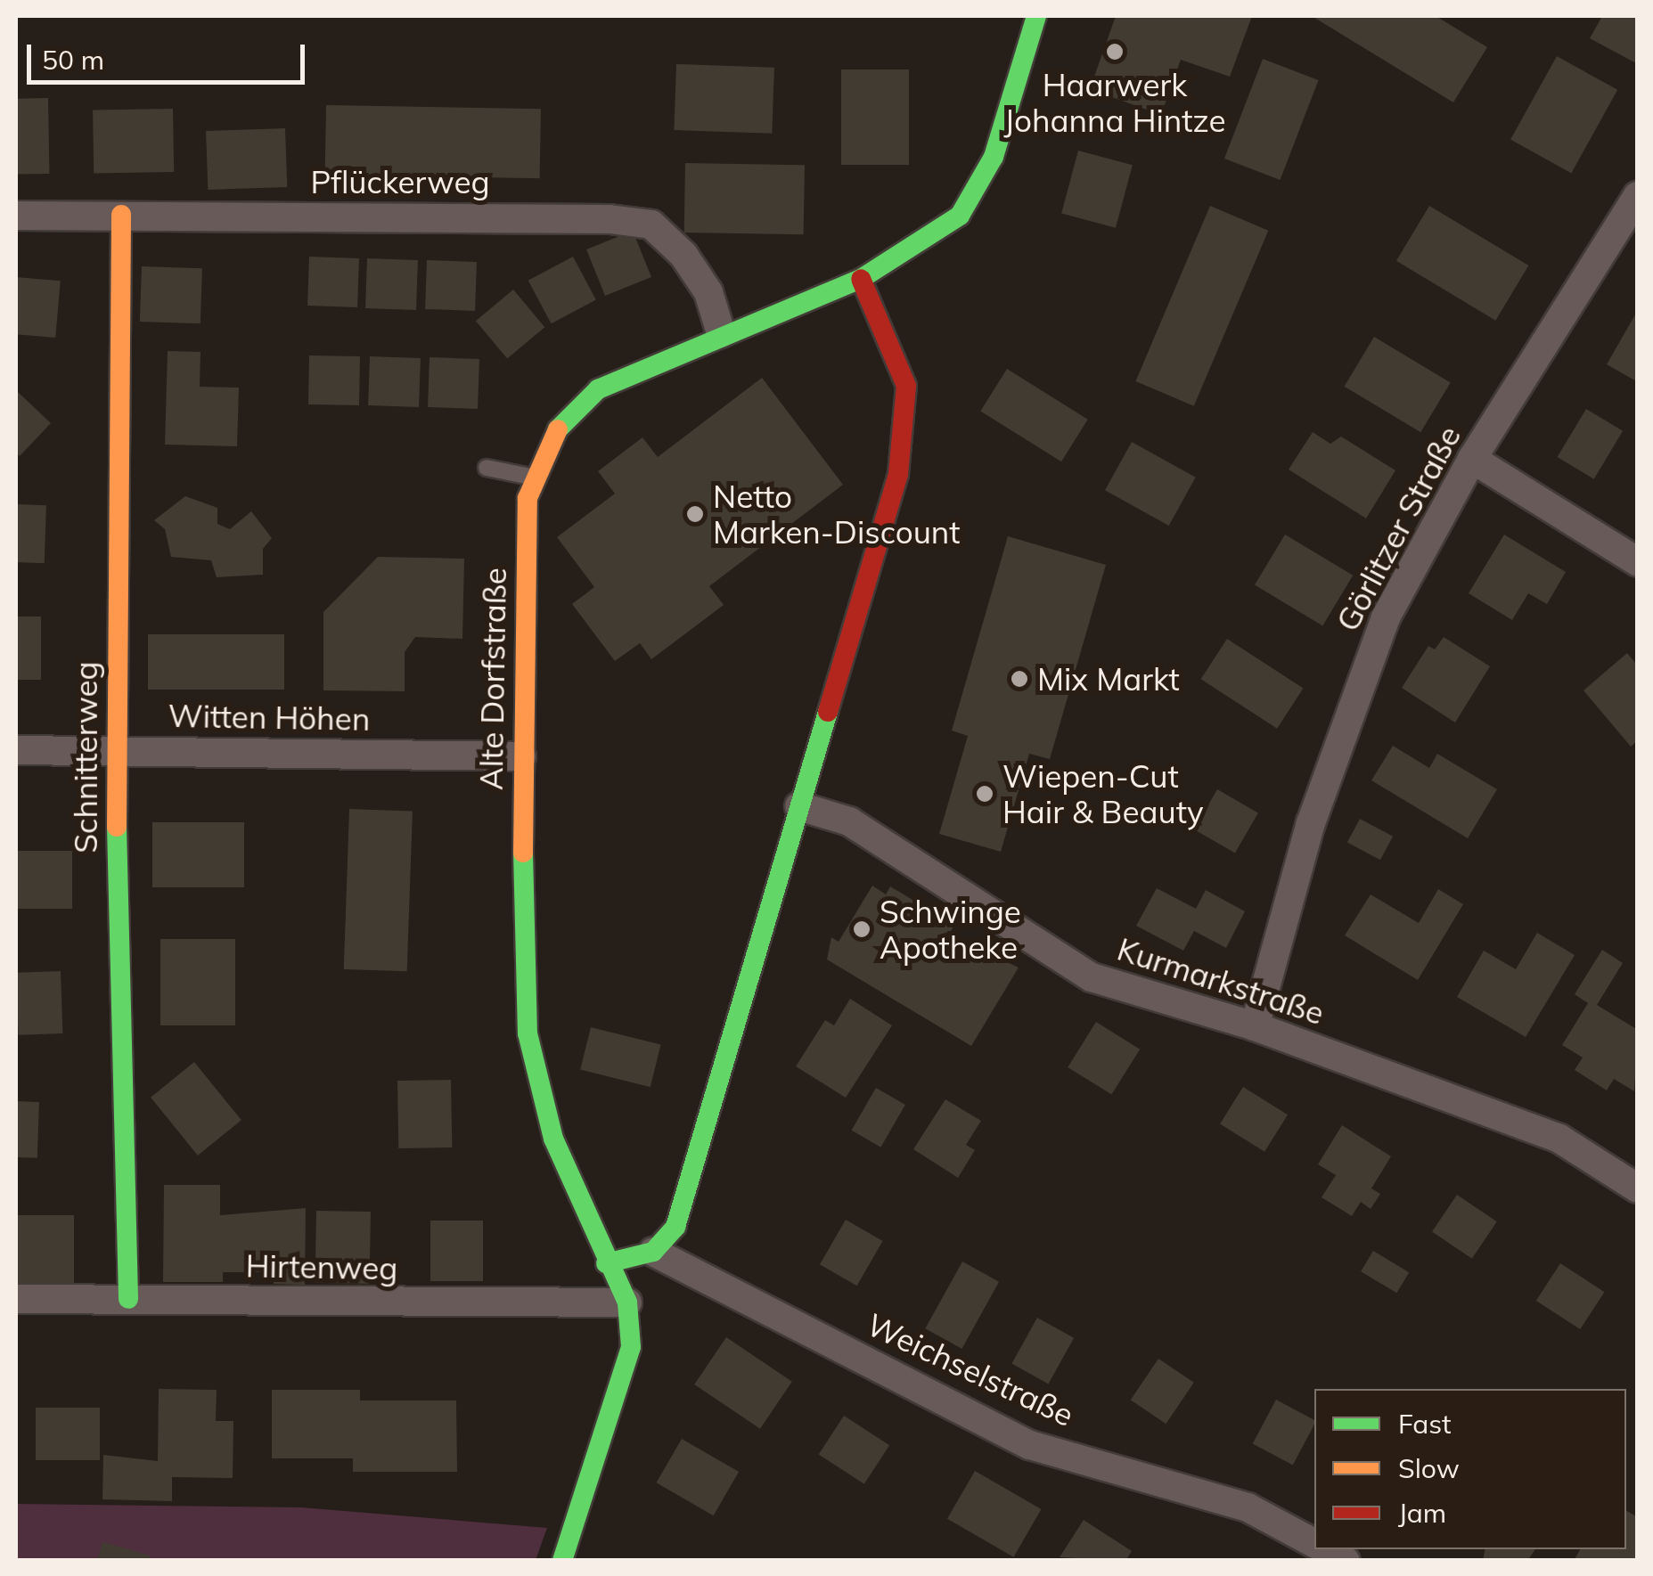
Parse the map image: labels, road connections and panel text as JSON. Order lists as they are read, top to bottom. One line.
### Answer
{"streets":{"street":["Pflückerweg","Görlitzer Straße","Alte Dorfstraße","Witten Höhen","Schnitterweg","Kurmarkstraße","Hirtenweg","Weichselstraße"]},"crossings":[["Pflückerweg","Alte Dorfstraße"],["Pflückerweg","Schnitterweg"],["Görlitzer Straße","Kurmarkstraße"],["Alte Dorfstraße","Witten Höhen"],["Alte Dorfstraße","Hirtenweg"],["Witten Höhen","Schnitterweg"],["Schnitterweg","Hirtenweg"]],"places":["Haarwerk Johanna Hintze","Netto Marken-Discount","Mix Markt","Wiepen-Cut Hair & Beauty","Schwinge Apotheke"],"legend":["Fast","Slow","Jam"],"scale_bar":"50 m"}
